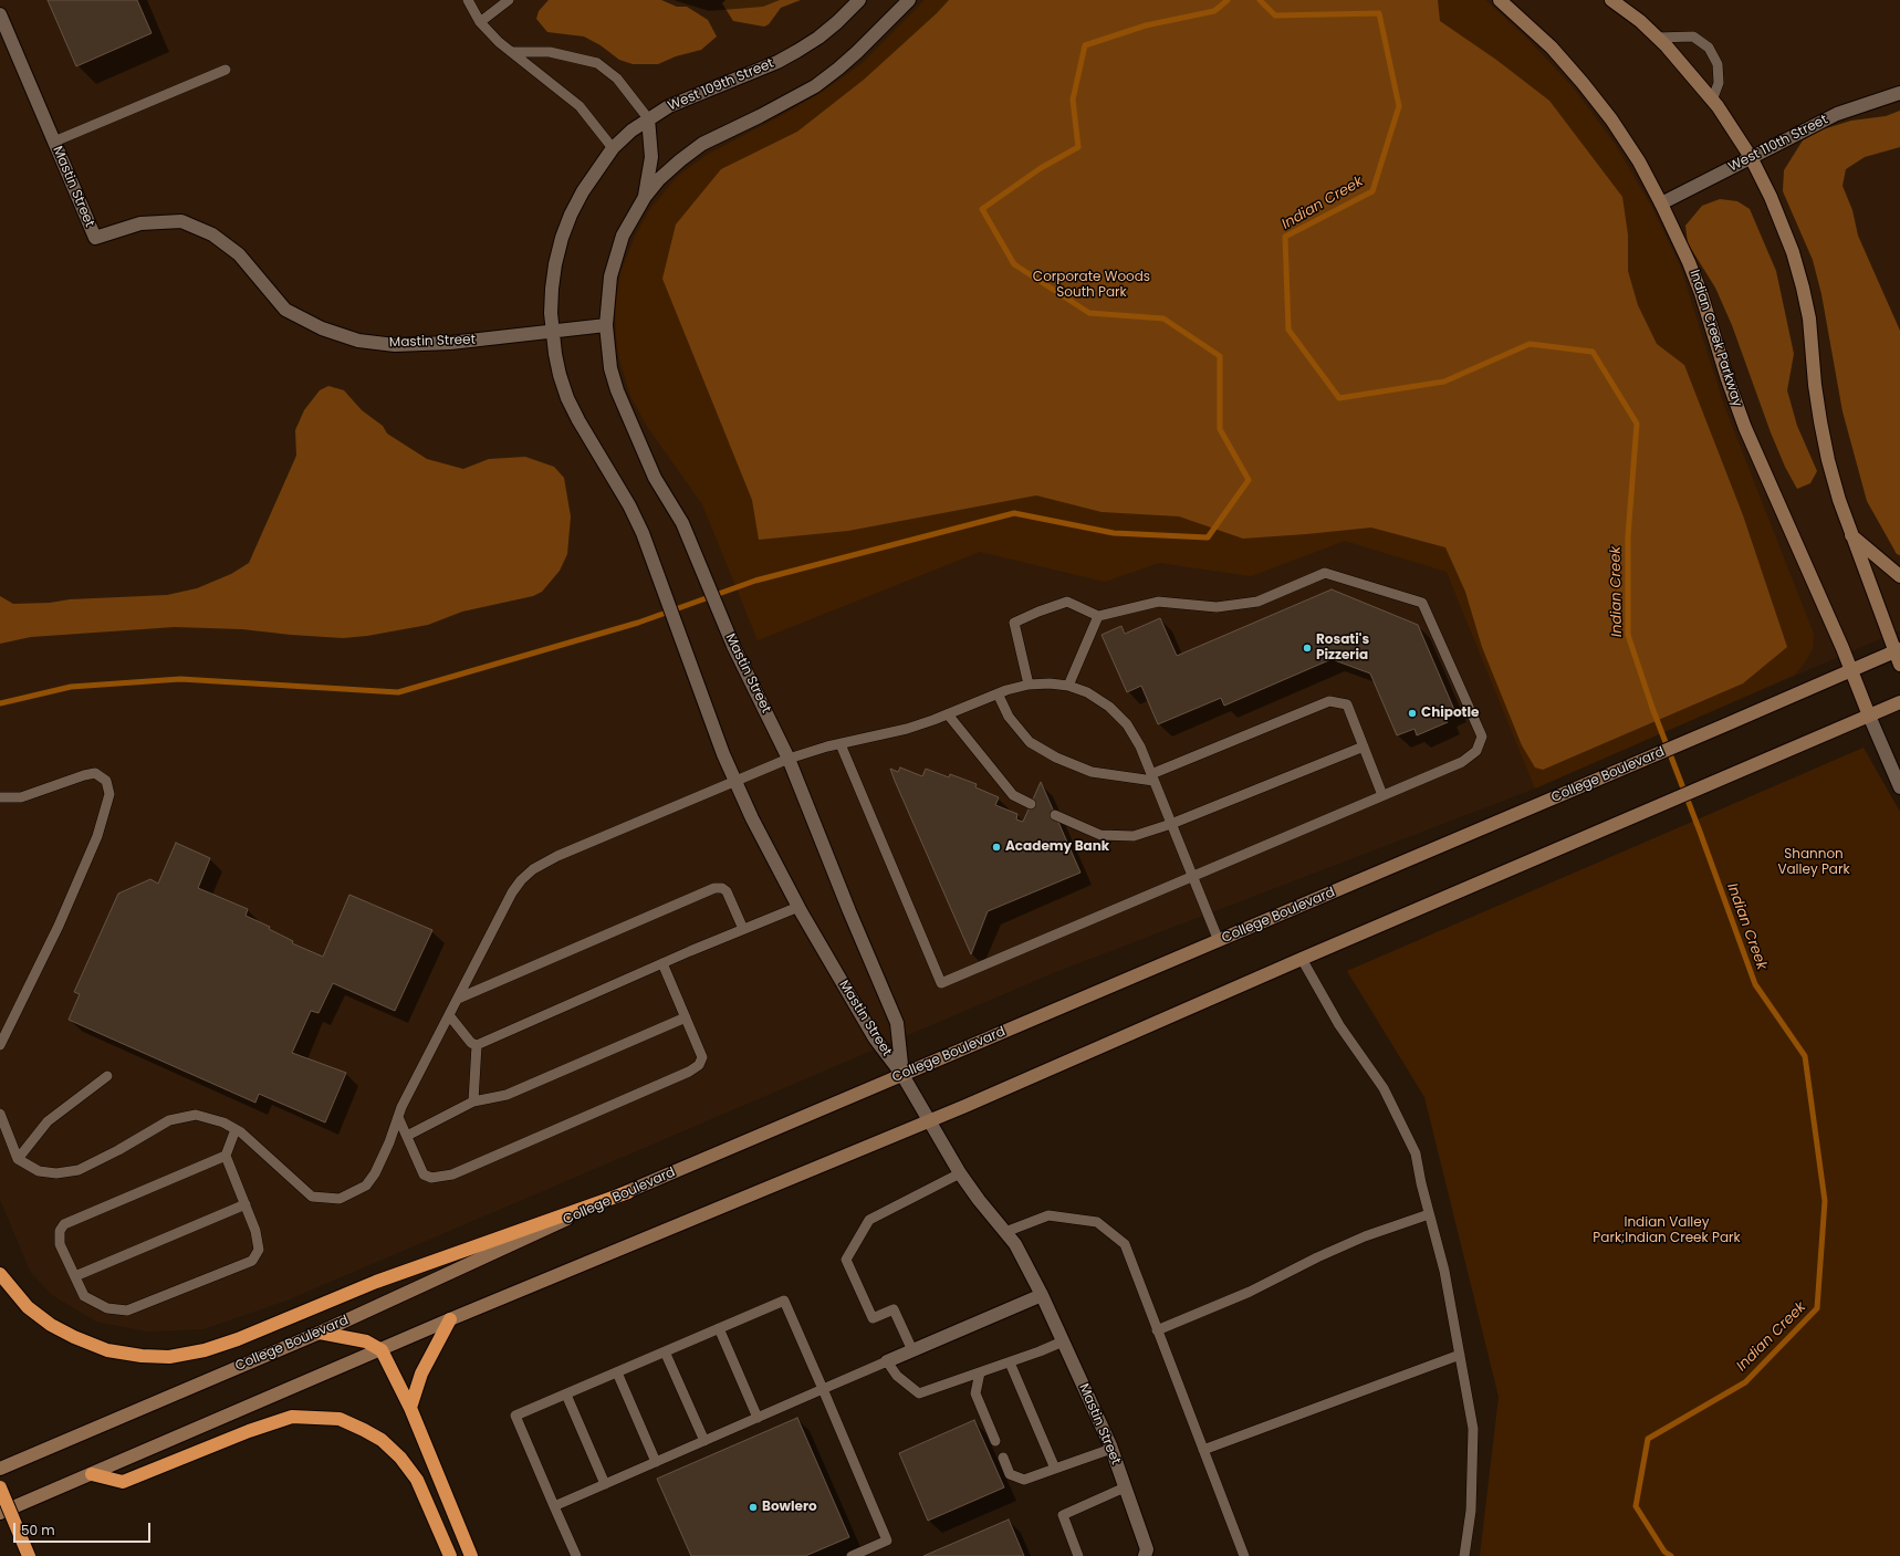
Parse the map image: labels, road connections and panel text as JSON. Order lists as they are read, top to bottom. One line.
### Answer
{"streets":{"main road":["Indian Creek Parkway","College Boulevard"],"street":["West 109th Street","West 110th Street","Mastin Street"]},"crossings":[["West 109th Street","Mastin Street"],["West 110th Street","Indian Creek Parkway"],["Mastin Street","College Boulevard"],["Indian Creek Parkway","College Boulevard"]],"water":["Indian Creek"],"parks":["Corporate Woods South Park","Shannon Valley Park","Indian Valley Park;Indian Creek Park"],"places":["Rosati's Pizzeria","Chipotle","Academy Bank","Bowlero"],"scale_bar":"50 m"}
